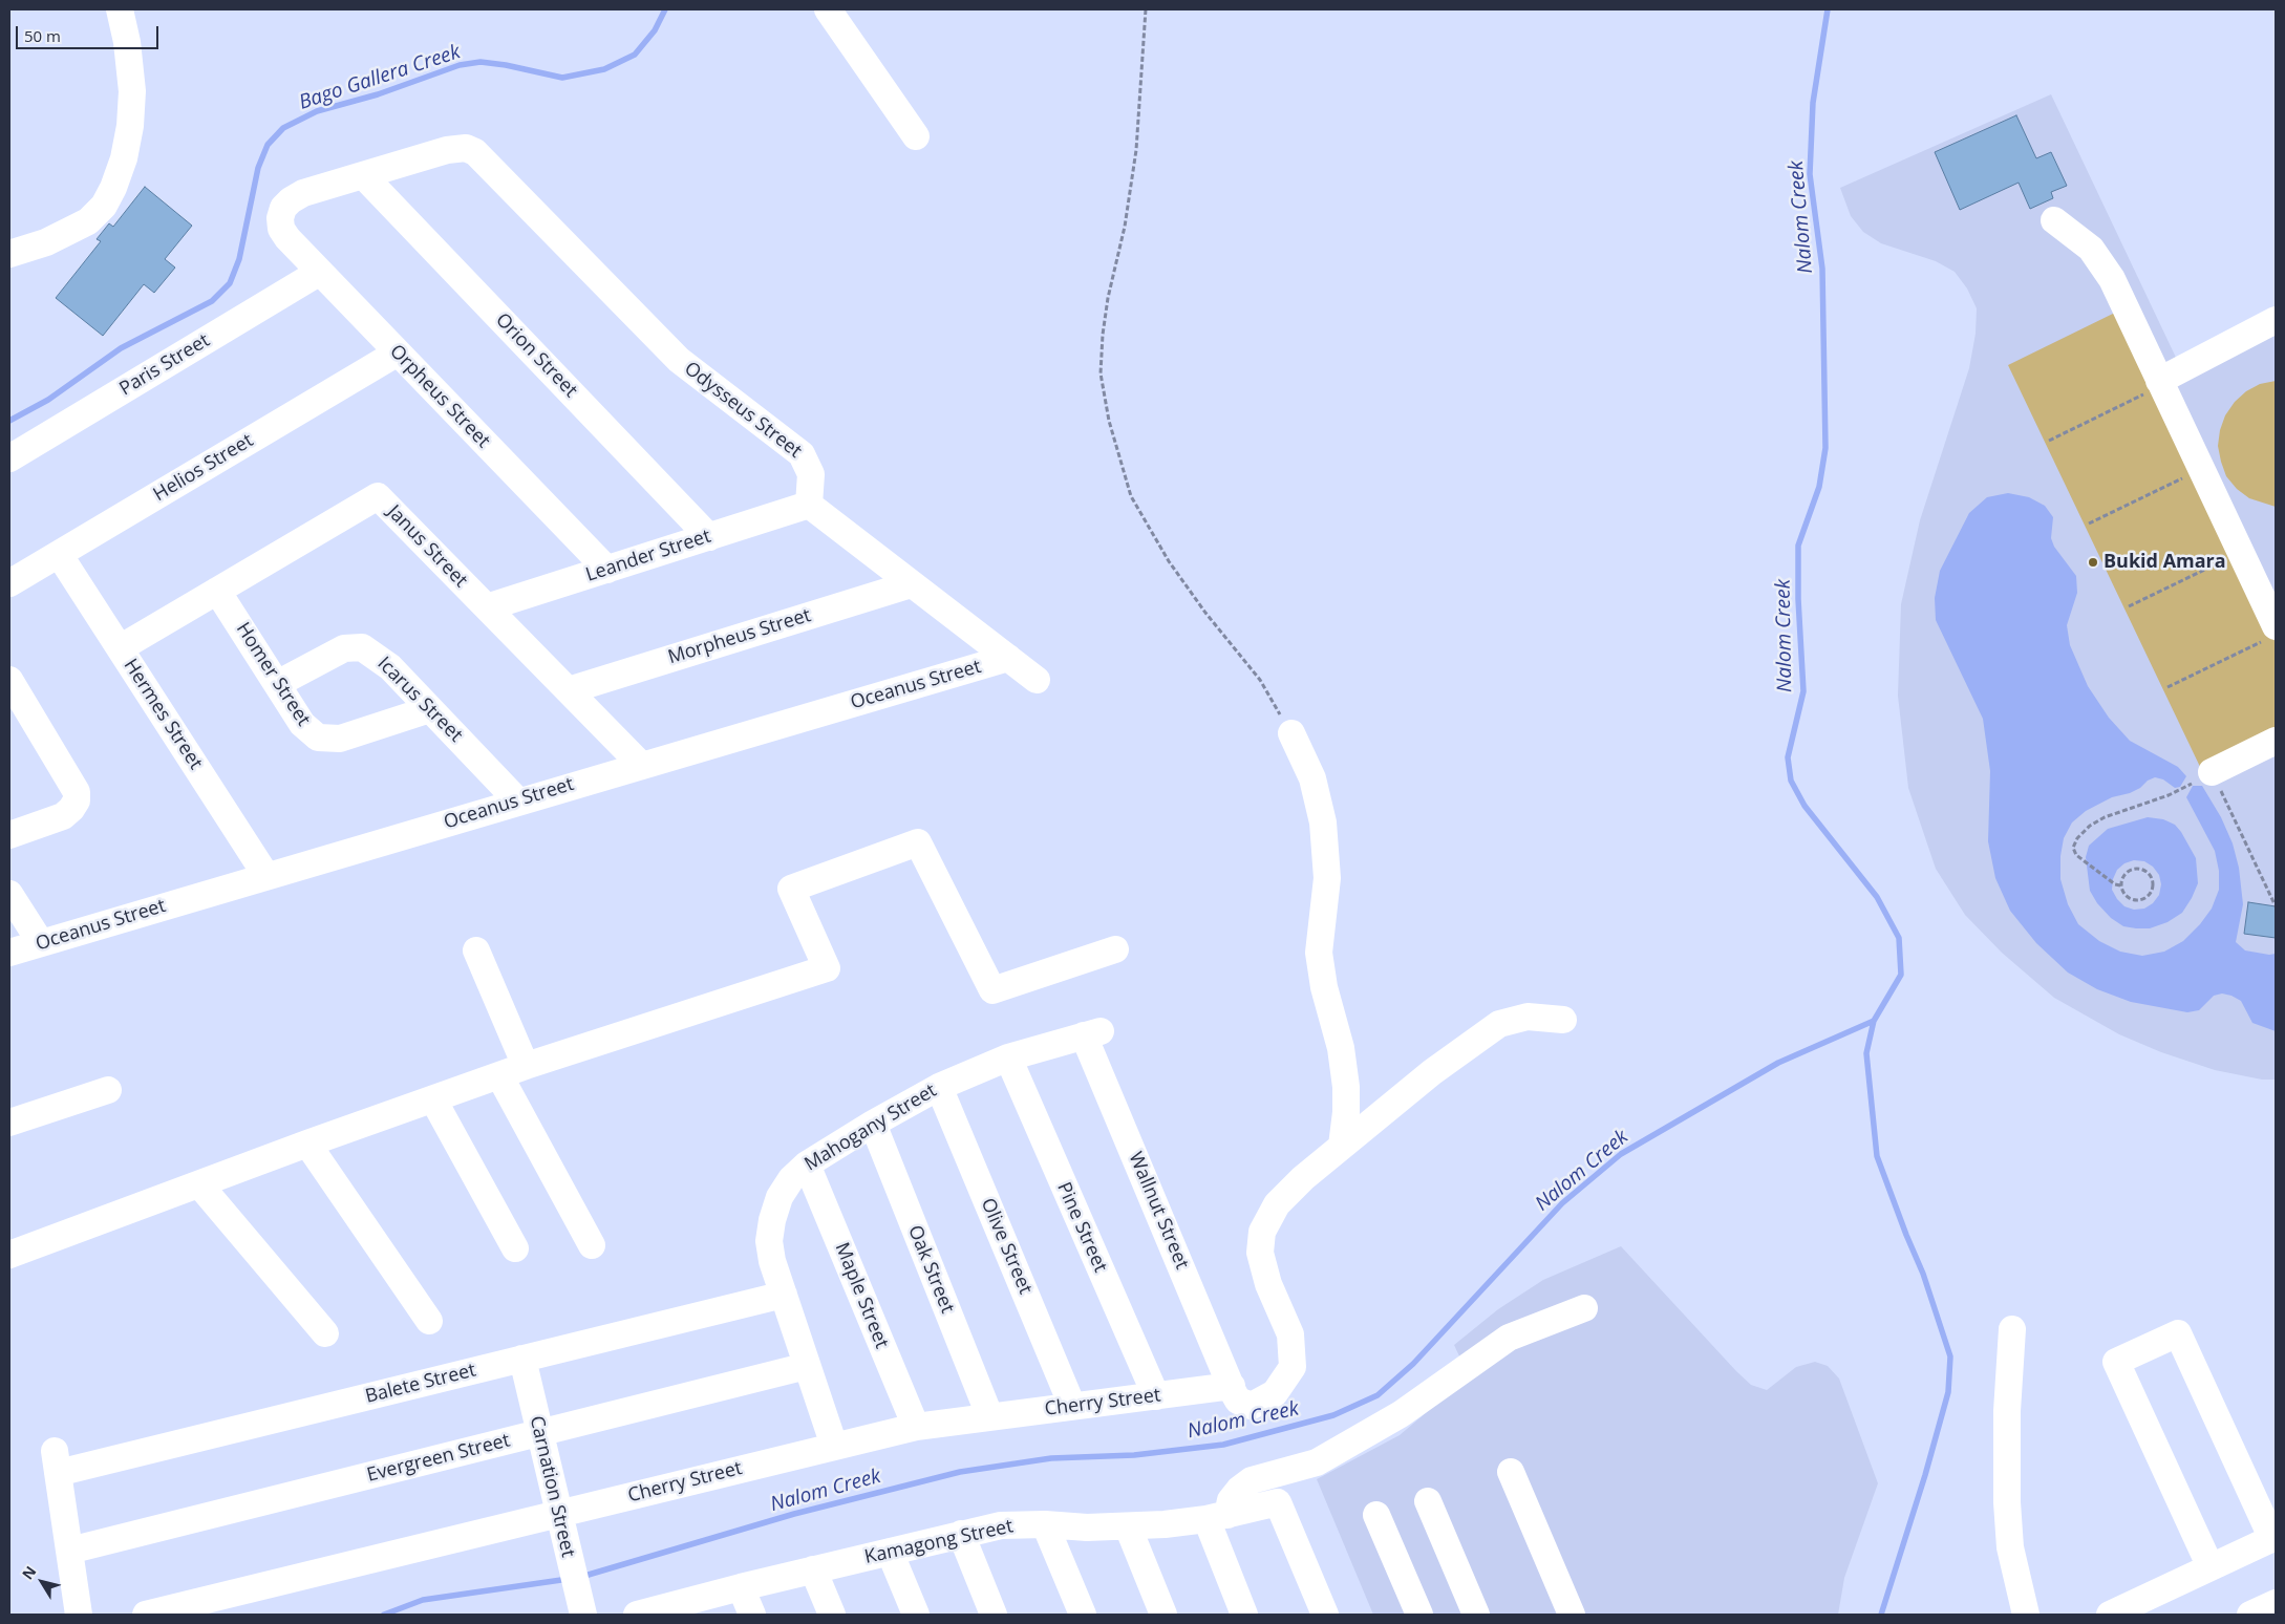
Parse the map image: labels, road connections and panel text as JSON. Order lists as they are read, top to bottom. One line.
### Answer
{"streets":{"street":["Orion Street","Paris Street","Orpheus Street","Odysseus Street","Helios Street","Janus Street","Leander Street","Morpheus Street","Homer Street","Oceanus Street","Icarus Street","Hermes Street","Mahogany Street","Wallnut Street","Pine Street","Olive Street","Oak Street","Maple Street","Balete Street","Cherry Street","Evergreen Street","Carnation Street","Kamagong Street"]},"crossings":[["Orion Street","Orpheus Street"],["Orion Street","Odysseus Street"],["Orion Street","Leander Street"],["Paris Street","Orpheus Street"],["Orpheus Street","Odysseus Street"],["Orpheus Street","Helios Street"],["Orpheus Street","Leander Street"],["Odysseus Street","Leander Street"],["Helios Street","Hermes Street"],["Janus Street","Leander Street"],["Janus Street","Morpheus Street"],["Janus Street","Homer Street"],["Janus Street","Oceanus Street"],["Janus Street","Hermes Street"],["Homer Street","Icarus Street"],["Oceanus Street","Icarus Street"],["Oceanus Street","Hermes Street"],["Mahogany Street","Wallnut Street"],["Mahogany Street","Pine Street"],["Mahogany Street","Olive Street"],["Mahogany Street","Oak Street"],["Mahogany Street","Maple Street"],["Mahogany Street","Balete Street"],["Mahogany Street","Cherry Street"],["Mahogany Street","Evergreen Street"],["Wallnut Street","Cherry Street"],["Pine Street","Cherry Street"],["Olive Street","Cherry Street"],["Oak Street","Cherry Street"],["Maple Street","Cherry Street"],["Balete Street","Evergreen Street"],["Balete Street","Carnation Street"],["Cherry Street","Carnation Street"],["Evergreen Street","Carnation Street"]],"water":["Bago Gallera Creek","Nalom Creek"],"places":["Bukid Amara"],"scale_bar":"50 m","north":"top left"}
